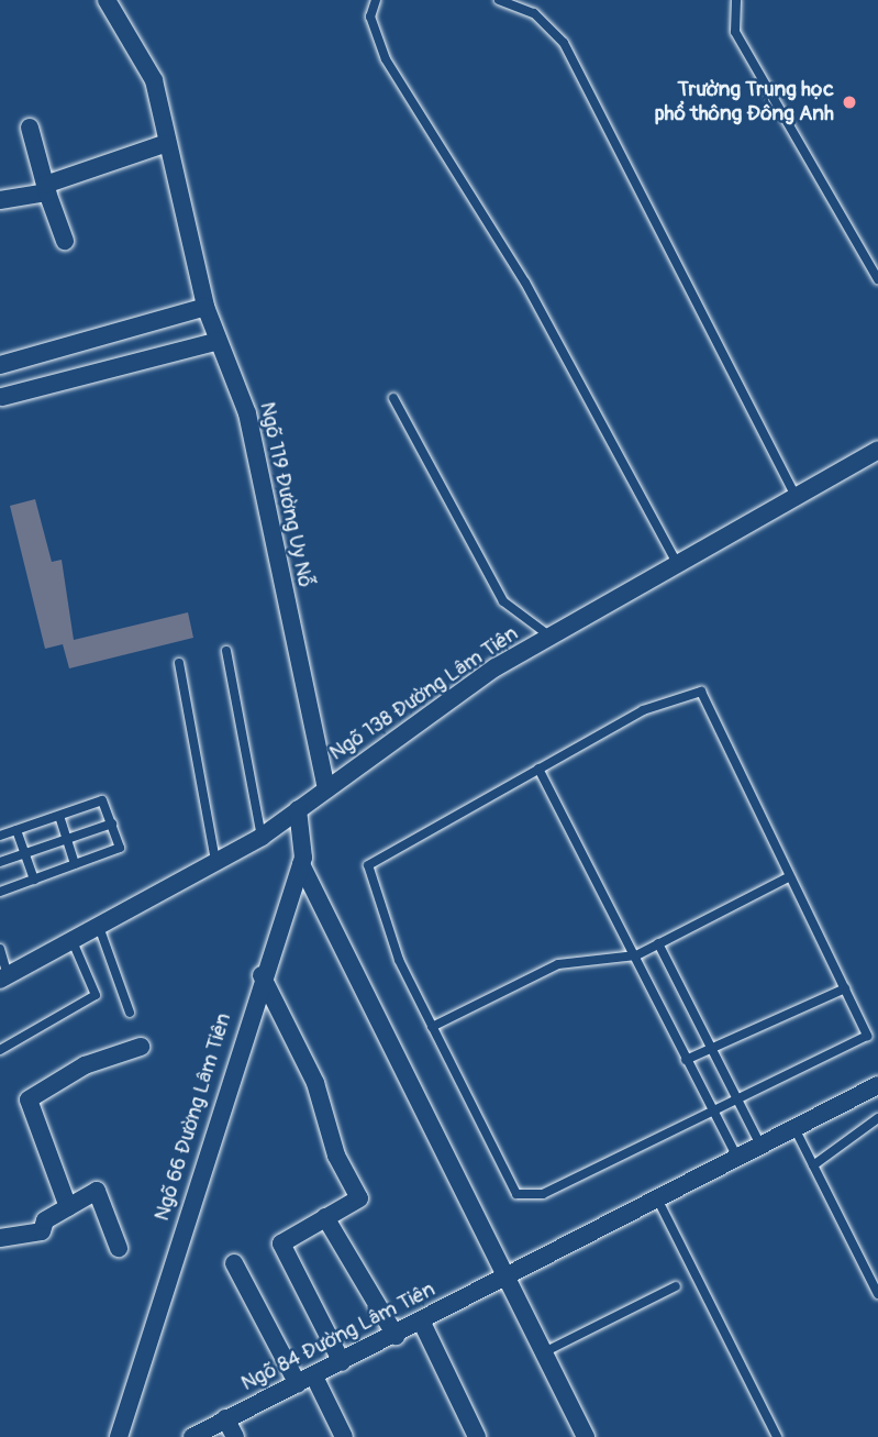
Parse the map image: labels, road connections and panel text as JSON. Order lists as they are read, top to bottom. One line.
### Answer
{"streets":{"street":["Ngõ 119 Đường Uy Nỗ","Ngõ 138 Đường Lâm Tiên","Ngõ 66 Đường Lâm Tiên","Ngõ 84 Đường Lâm Tiên"]},"crossings":[["Ngõ 119 Đường Uy Nỗ","Ngõ 138 Đường Lâm Tiên"],["Ngõ 138 Đường Lâm Tiên","Ngõ 66 Đường Lâm Tiên"]],"places":["Trường Trung học phổ thông Đông Anh"]}
